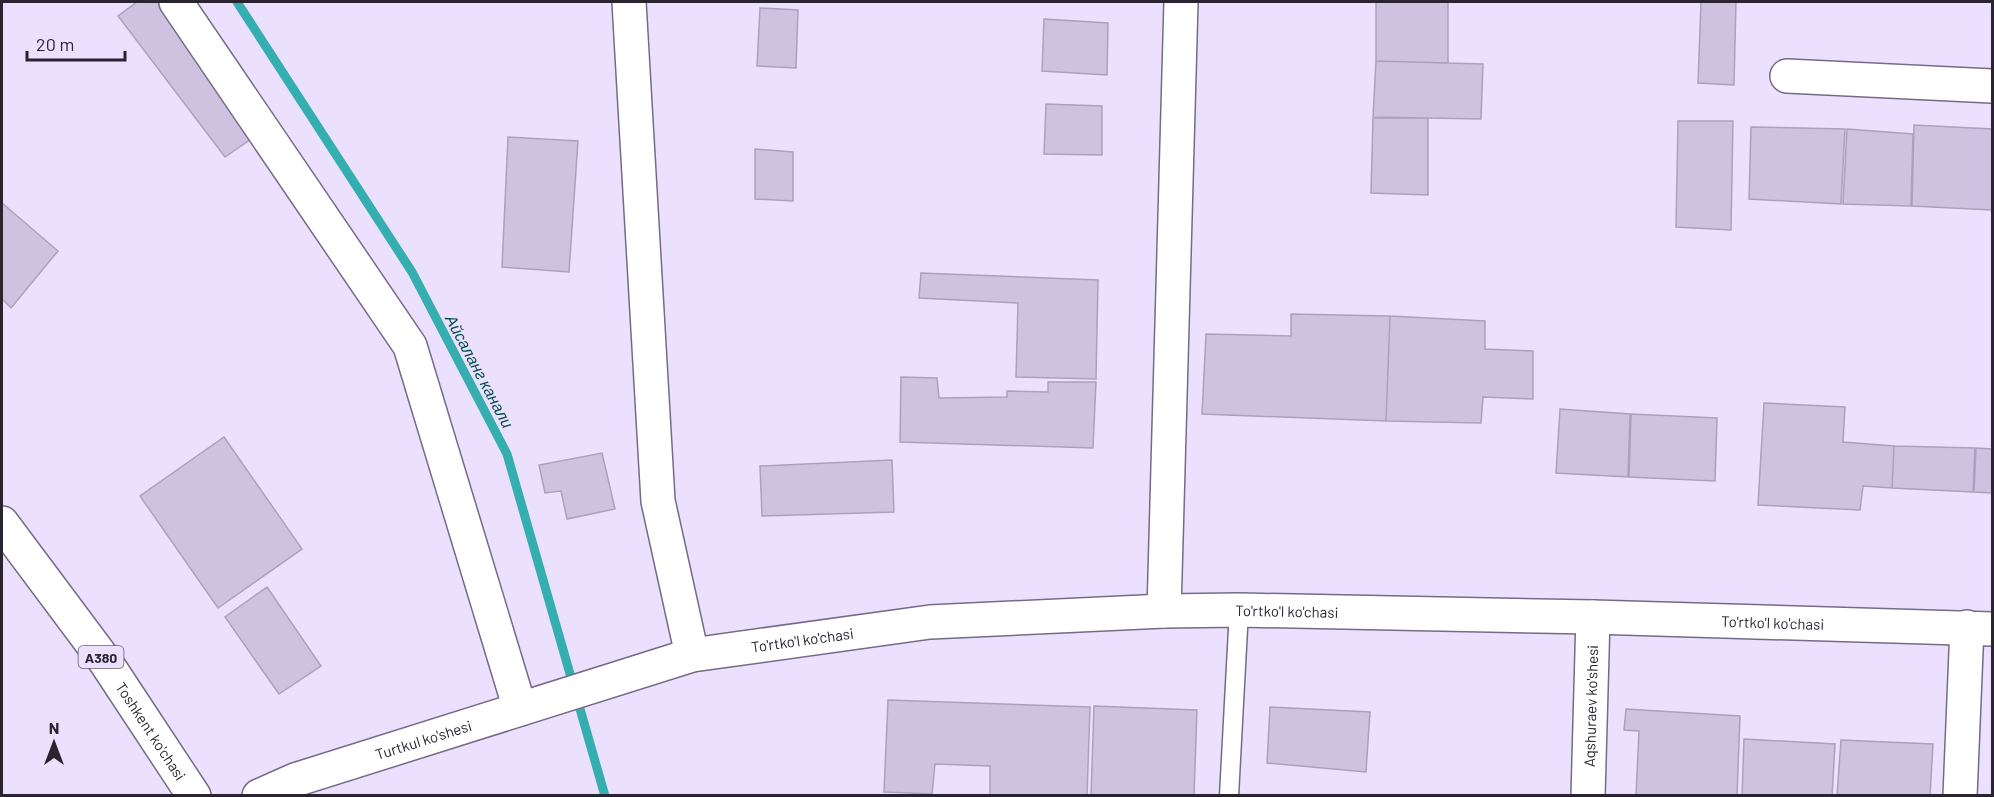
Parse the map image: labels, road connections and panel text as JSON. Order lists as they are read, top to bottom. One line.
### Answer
{"streets":{"main road":["To'rtko'l ko'chasi","A380","Aqshuraev ko'shesi","Toshkent ko'chasi","Turtkul ko'shesi"]},"crossings":[["To'rtko'l ko'chasi","Aqshuraev ko'shesi"],["To'rtko'l ko'chasi","Turtkul ko'shesi"]],"water":["Айсаланг канали"],"scale_bar":"20 m","north":"top"}
